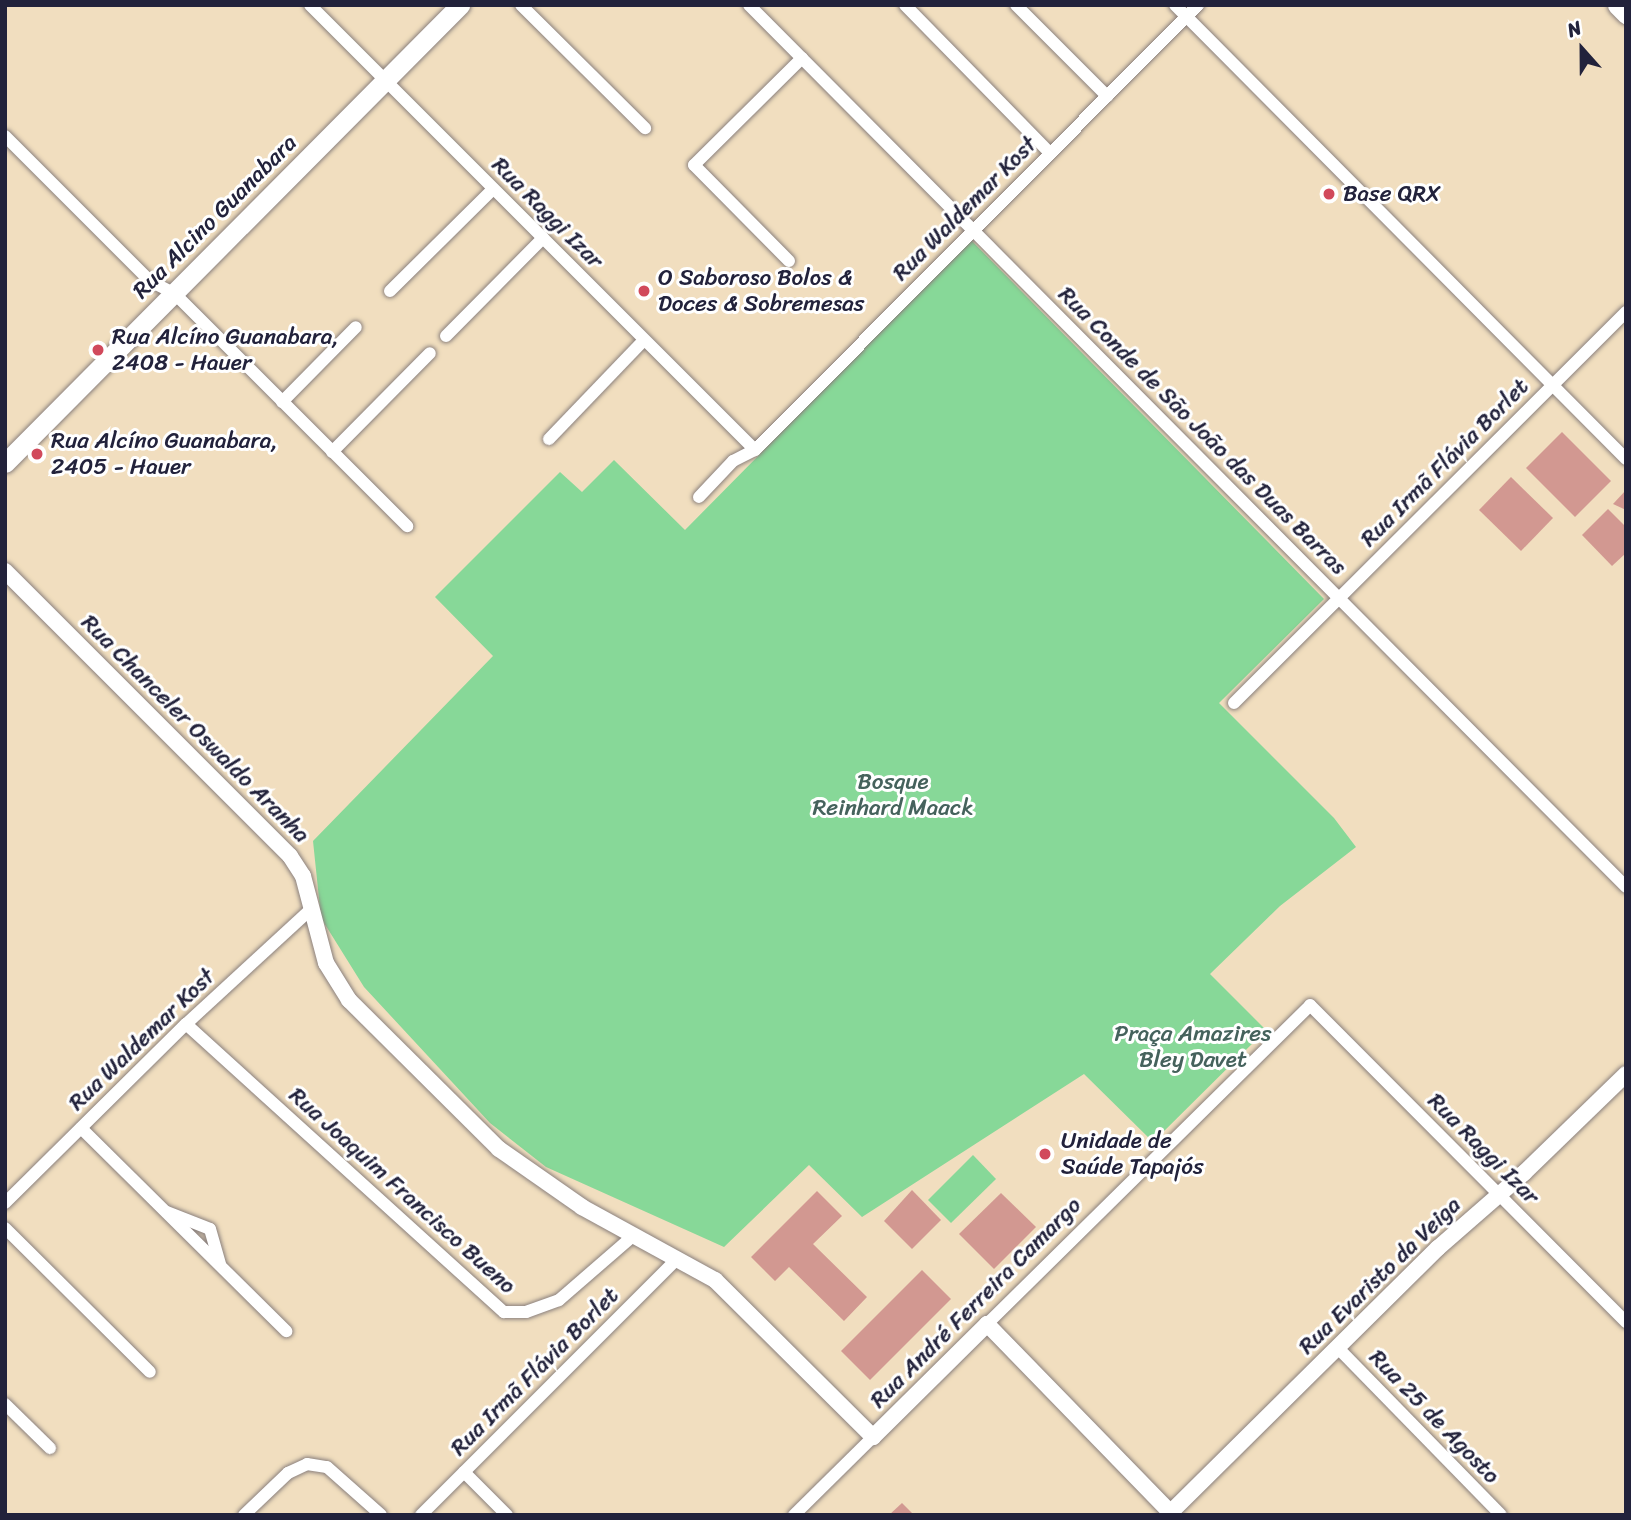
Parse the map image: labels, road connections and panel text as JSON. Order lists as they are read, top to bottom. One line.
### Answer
{"streets":{"main road":["Rua Alcino Guanabara"],"street":["Rua Waldemar Kost","Rua Raggi Izar","Rua Conde de São João das Duas Barras","Rua Irmã Flávia Borlet","Rua Chanceler Oswaldo Aranha","Rua Joaquim Francisco Bueno","Rua Evaristo da Veiga","Rua André Ferreira Camargo","Rua 25 de Agosto"]},"crossings":[["Rua Waldemar Kost","Rua Raggi Izar"],["Rua Waldemar Kost","Rua Conde de São João das Duas Barras"],["Rua Waldemar Kost","Rua Chanceler Oswaldo Aranha"],["Rua Waldemar Kost","Rua Joaquim Francisco Bueno"],["Rua Raggi Izar","Rua Alcino Guanabara"],["Rua Raggi Izar","Rua Evaristo da Veiga"],["Rua Raggi Izar","Rua André Ferreira Camargo"],["Rua Conde de São João das Duas Barras","Rua Irmã Flávia Borlet"],["Rua Irmã Flávia Borlet","Rua Chanceler Oswaldo Aranha"],["Rua Chanceler Oswaldo Aranha","Rua Joaquim Francisco Bueno"],["Rua Chanceler Oswaldo Aranha","Rua André Ferreira Camargo"],["Rua Evaristo da Veiga","Rua 25 de Agosto"]],"parks":["Bosque Reinhard Maack","Praça Amazires Bley Davet"],"places":["Base QRX","O Saboroso Bolos & Doces & Sobremesas","Rua Alcíno Guanabara, 2408 - Hauer","Rua Alcíno Guanabara, 2405 - Hauer","Unidade de Saúde Tapajós"],"north":"top"}
